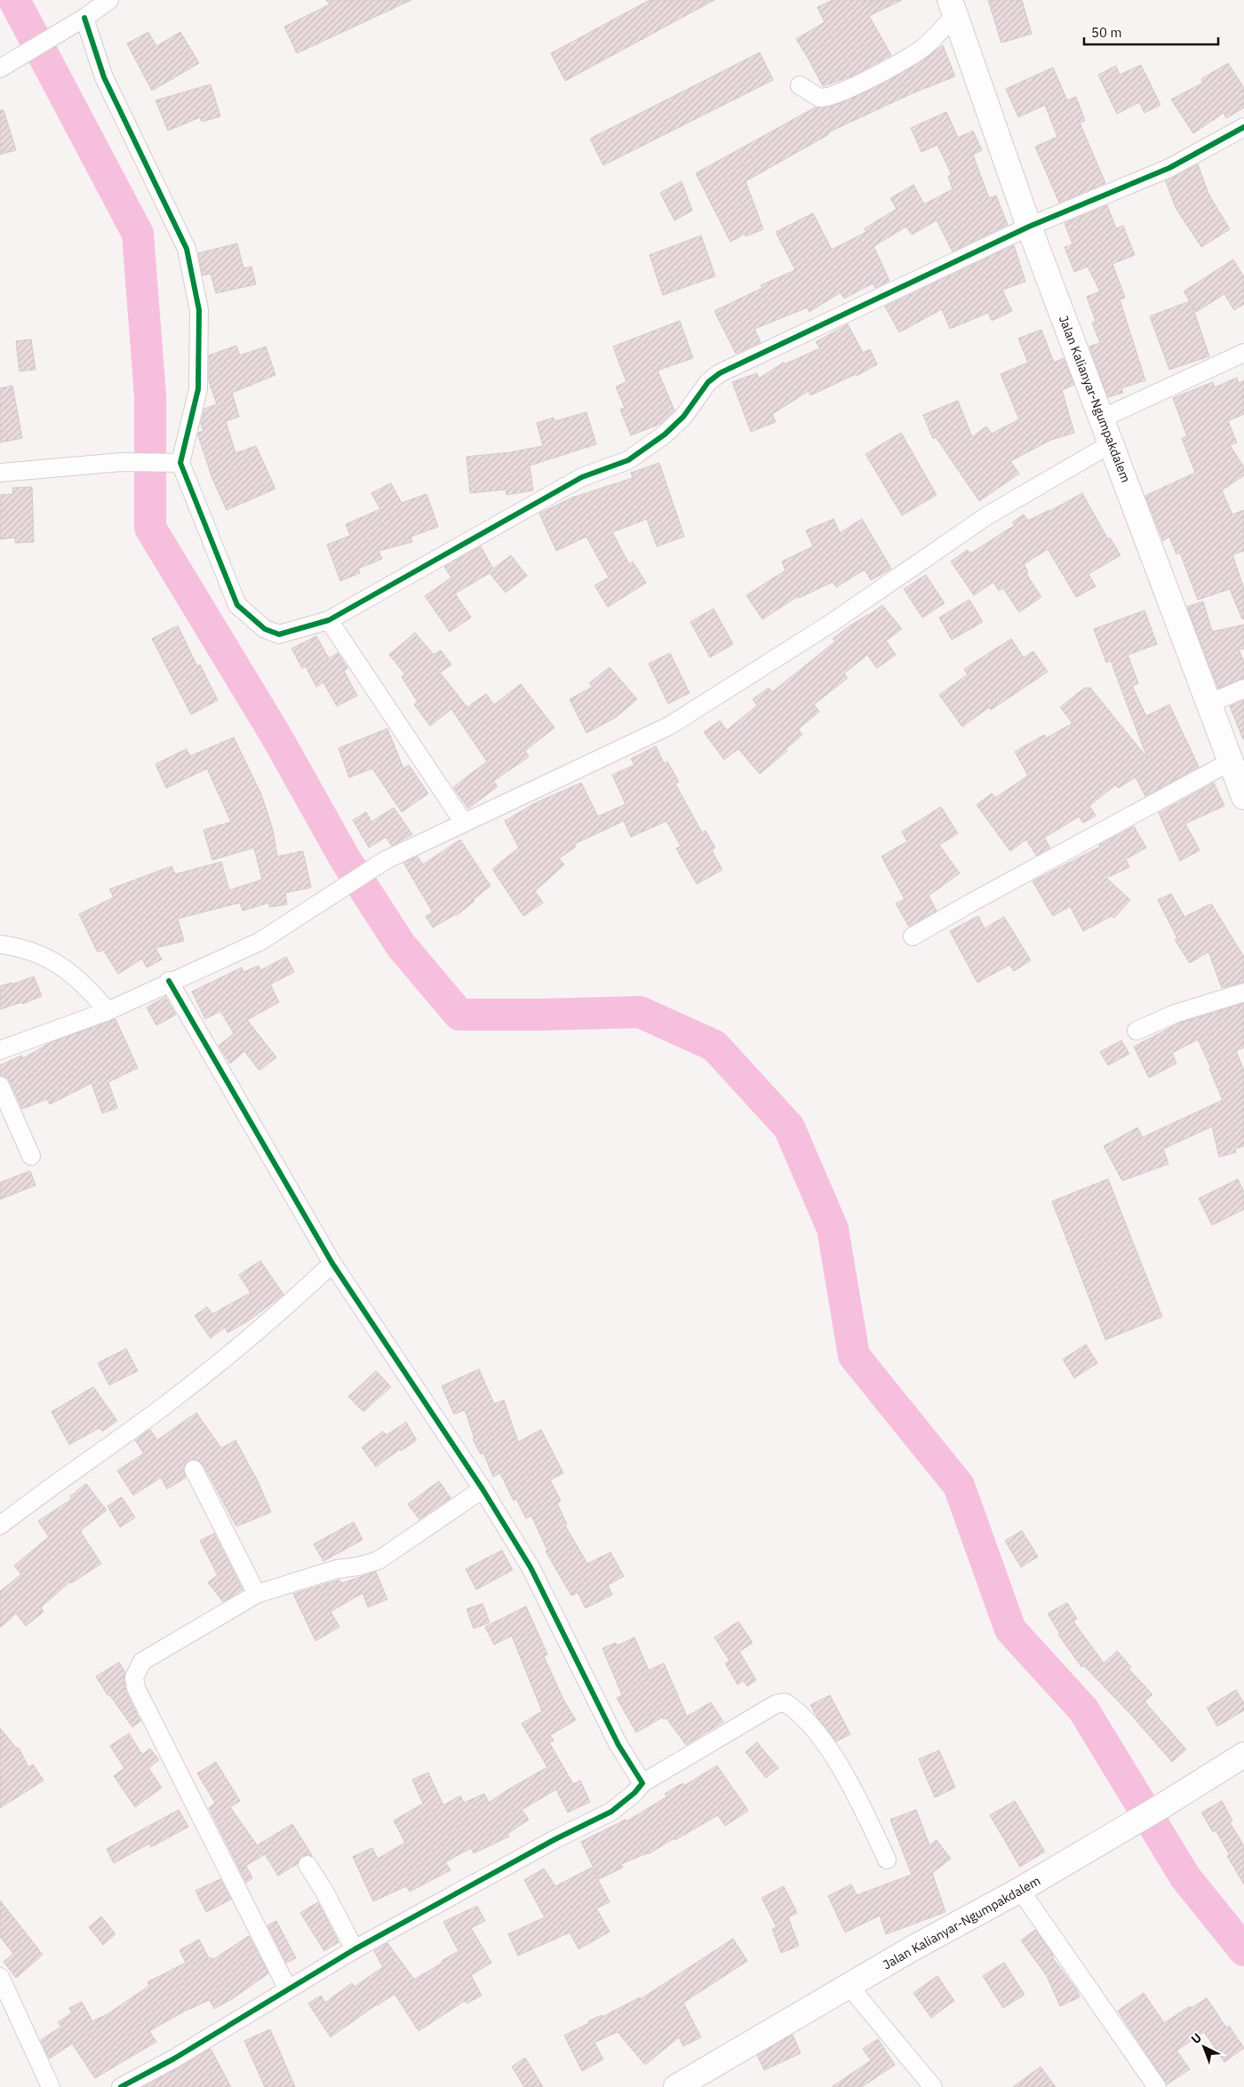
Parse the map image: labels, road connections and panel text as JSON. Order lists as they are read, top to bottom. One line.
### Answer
{"streets":{"street":["Jalan Kalianyar-Ngumpakdalem"]},"scale_bar":"50 m","north":"top left"}
